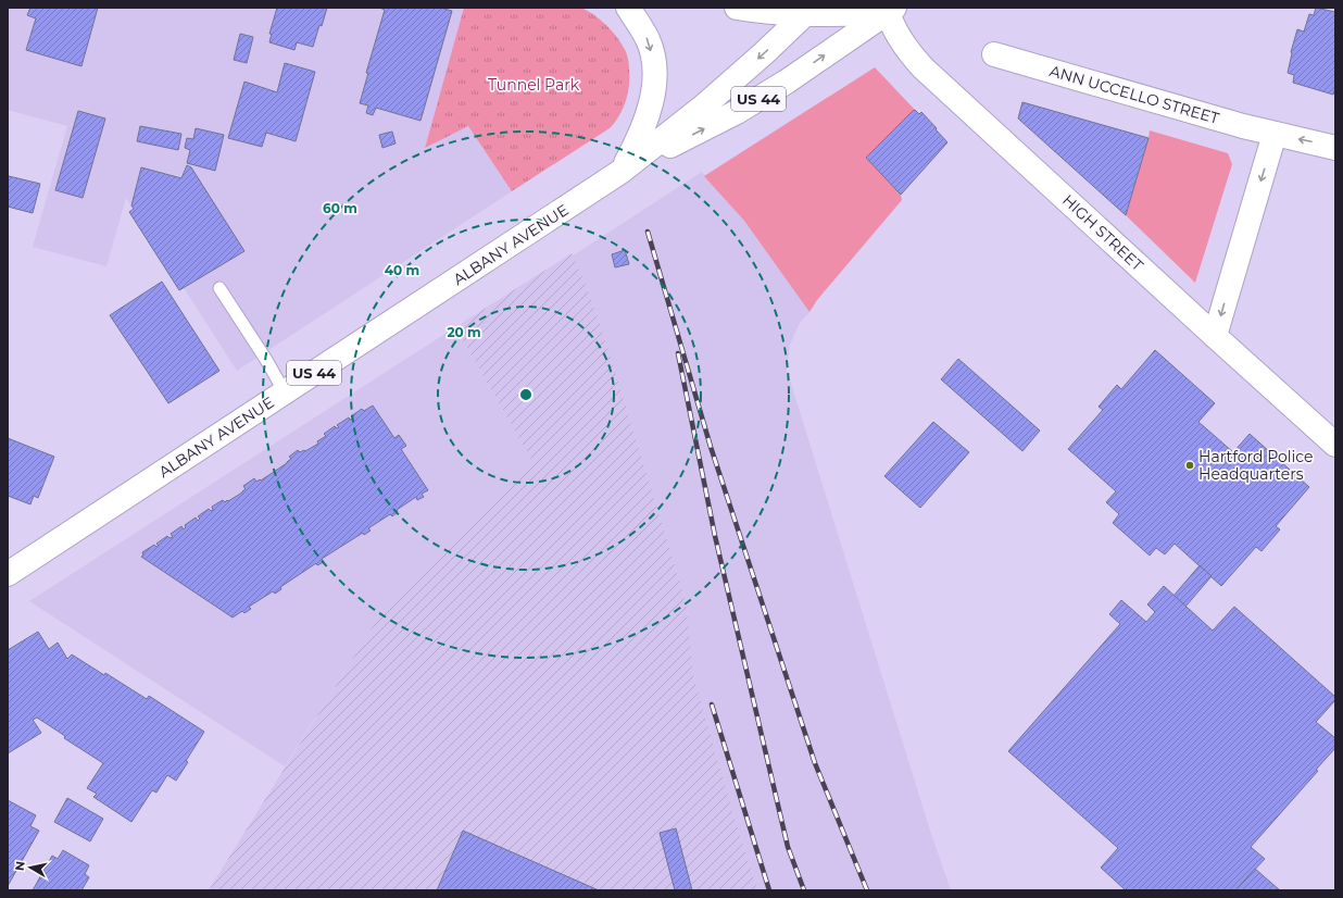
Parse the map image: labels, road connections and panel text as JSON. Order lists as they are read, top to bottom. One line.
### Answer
{"streets":{"main road":["ANN UCCELLO STREET","US 44","HIGH STREET","ALBANY AVENUE"]},"crossings":[["HIGH STREET","ALBANY AVENUE"]],"parks":["Tunnel Park"],"places":["Hartford Police Headquarters"],"north":"left","rings":["60 m","40 m","20 m"]}
